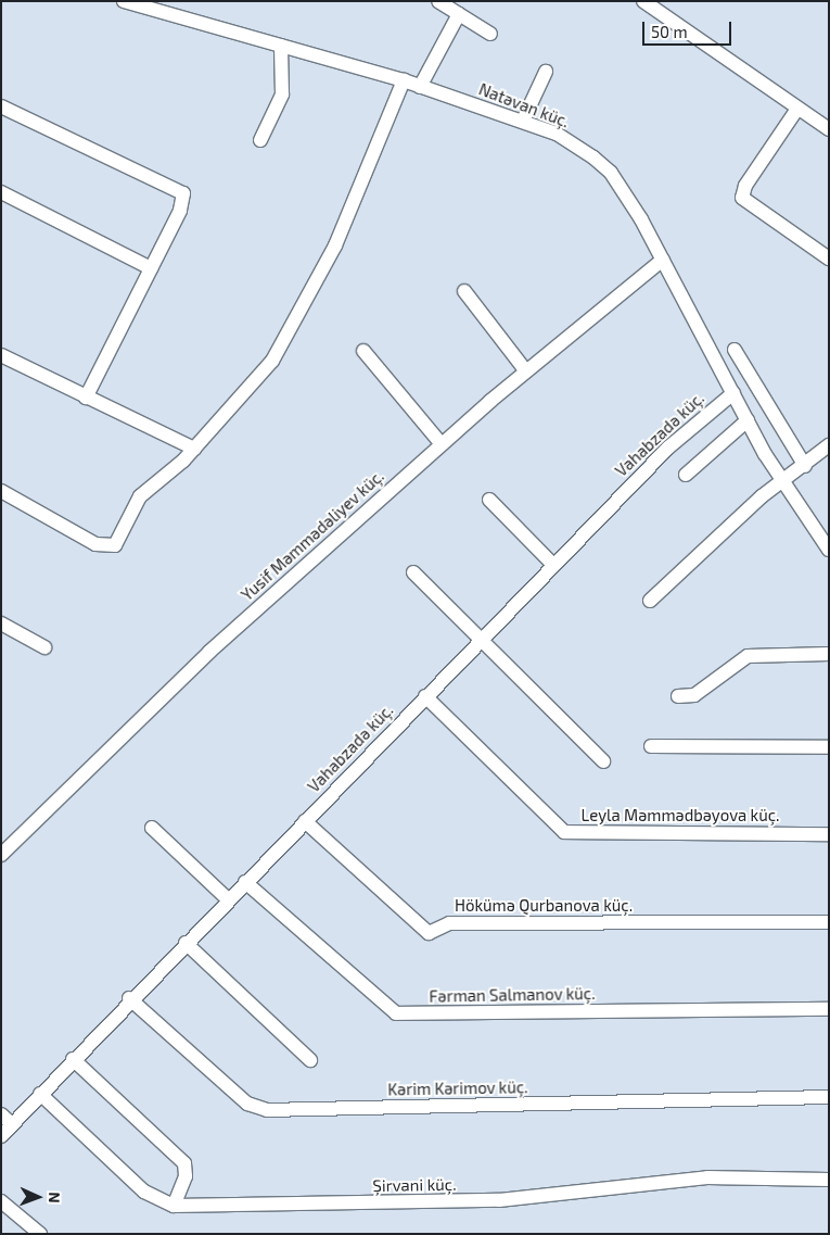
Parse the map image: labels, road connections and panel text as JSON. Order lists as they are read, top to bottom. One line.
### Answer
{"streets":{"street":["Natəvan küç.","Vahabzadə küç.","Yusif Məmmədəliyev küç.","Leyla Məmmədbəyova küç.","Hökümə Qurbanova küç.","Fərman Salmanov küç.","Kərim Kərimov küç.","Şirvani küç."]},"crossings":[["Natəvan küç.","Vahabzadə küç."],["Natəvan küç.","Yusif Məmmədəliyev küç."],["Vahabzadə küç.","Leyla Məmmədbəyova küç."],["Vahabzadə küç.","Hökümə Qurbanova küç."],["Vahabzadə küç.","Fərman Salmanov küç."],["Vahabzadə küç.","Kərim Kərimov küç."],["Vahabzadə küç.","Şirvani küç."]],"scale_bar":"50 m","north":"right"}
